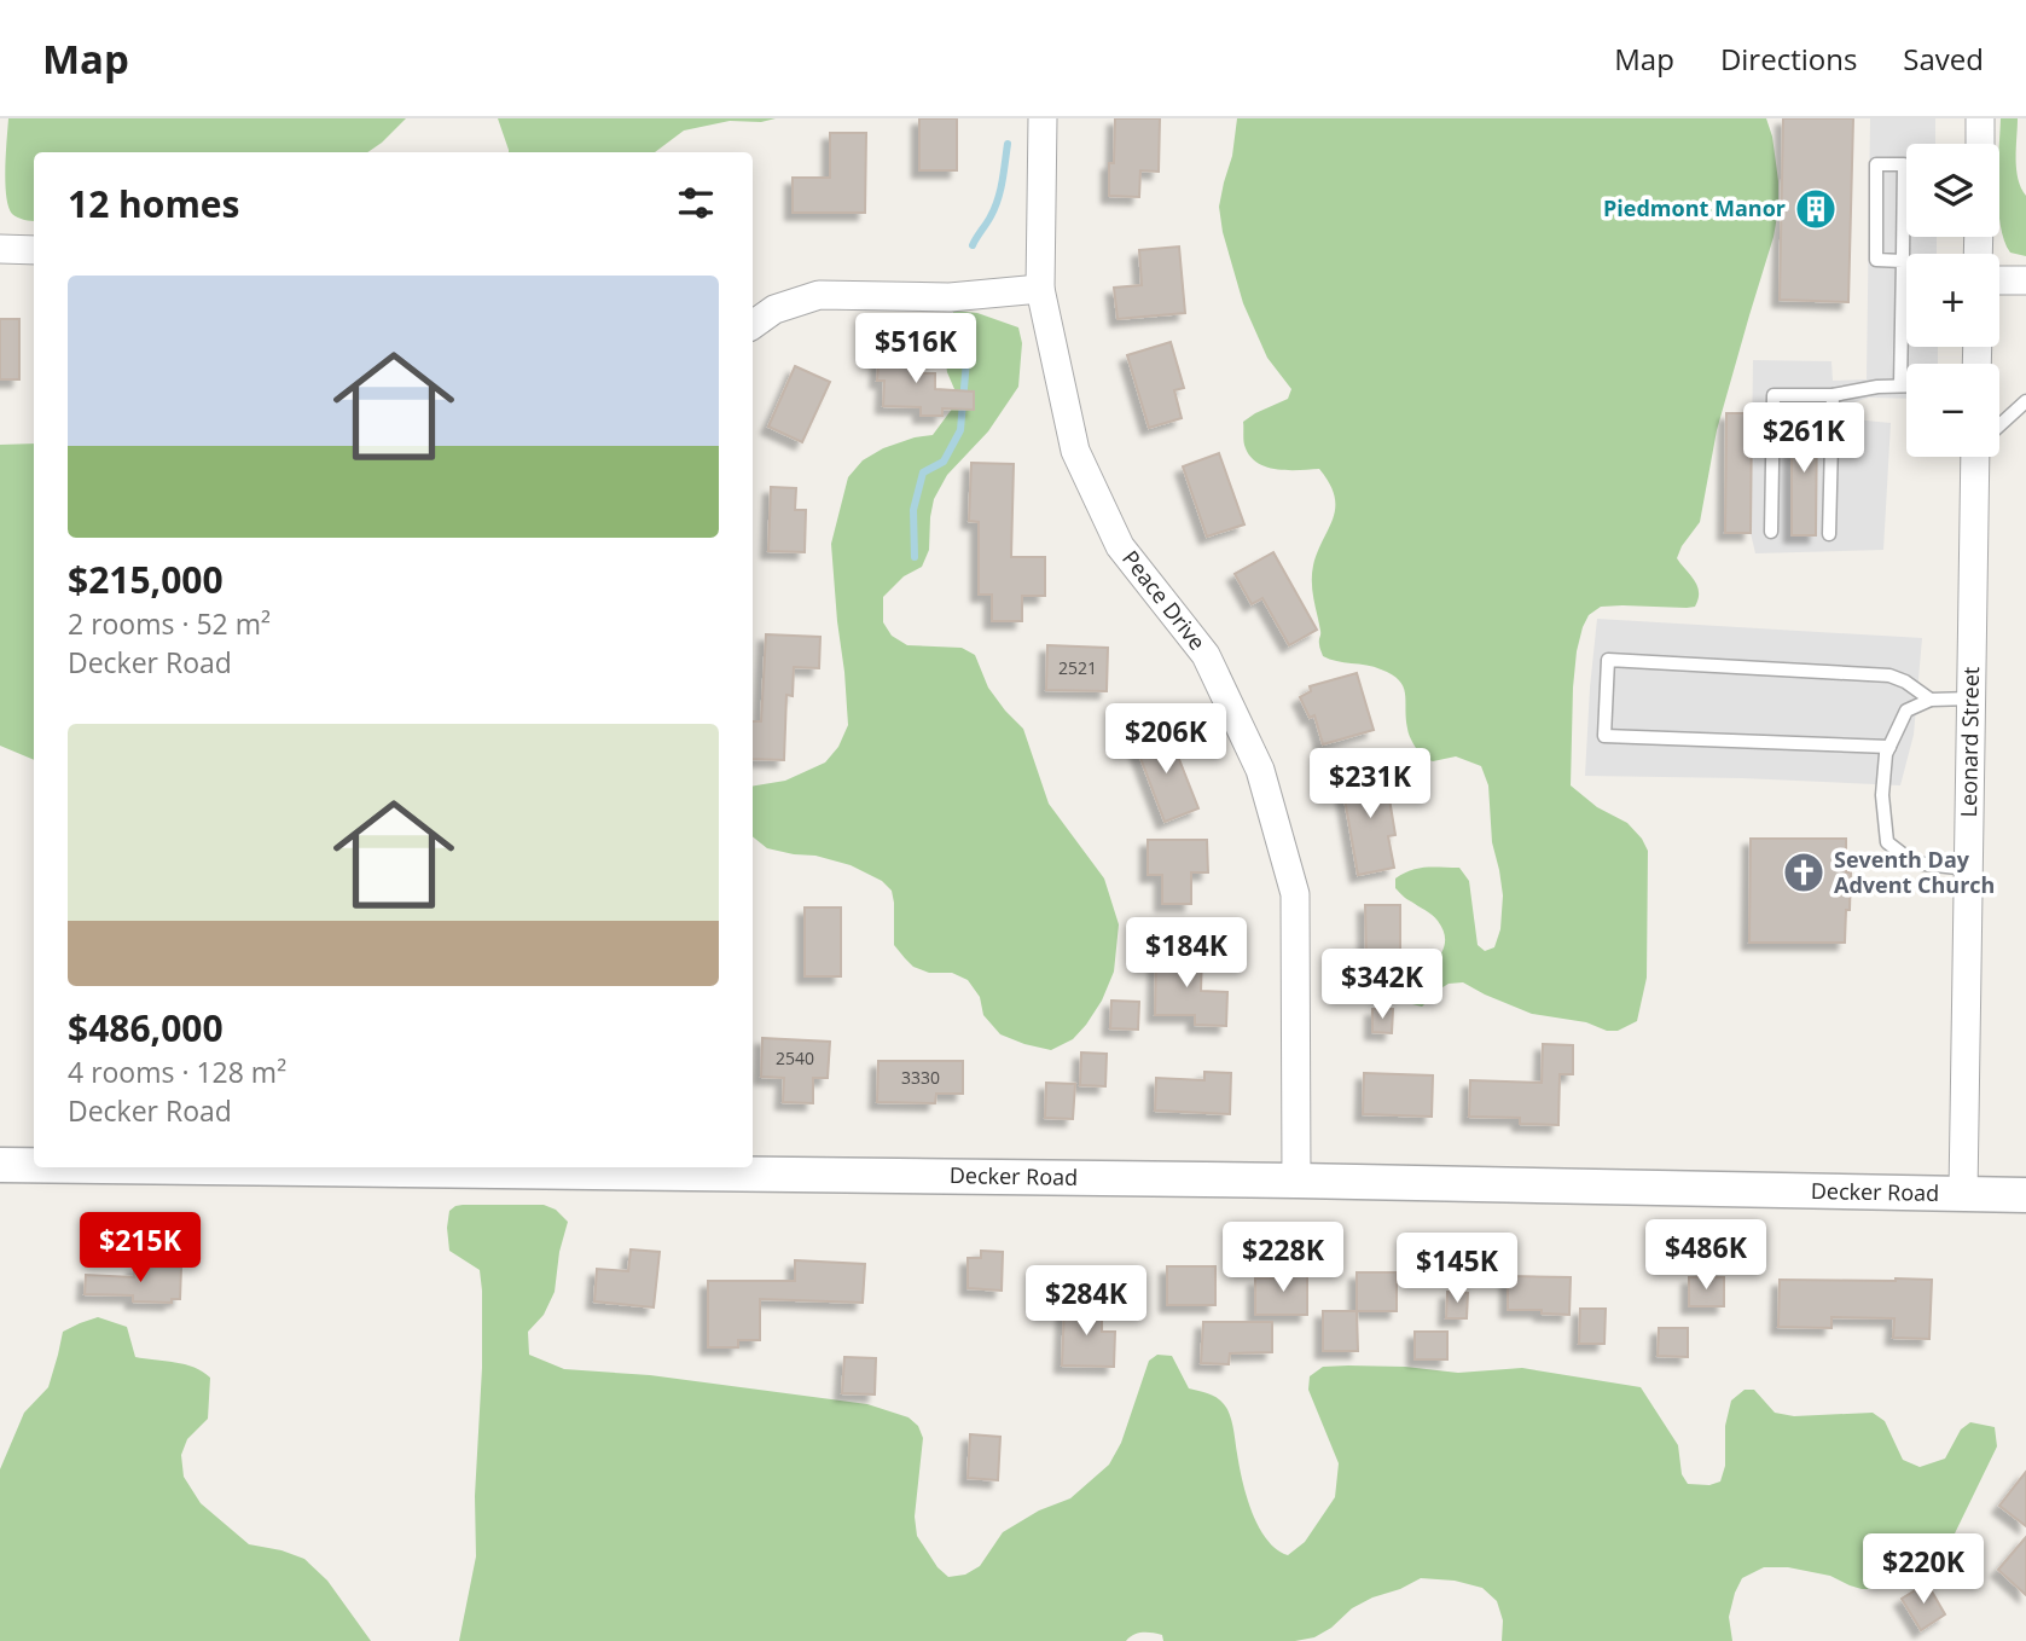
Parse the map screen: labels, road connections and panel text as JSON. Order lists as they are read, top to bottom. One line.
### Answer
{"streets":{"street":["Peace Drive","Leonard Street","Decker Road"]},"crossings":[["Peace Drive","Decker Road"],["Leonard Street","Decker Road"]],"places":{"building":["Piedmont Manor"],"church":["Seventh Day Advent Church"]},"house_numbers":["2521","2540","3330"],"page":{"header":"Map","nav":["Map","Directions","Saved"],"map_buttons":["+","−"],"heading":"12 homes","list":[{"name":"$215,000","note":"2 rooms · 52 m² · Decker Road"},{"name":"$486,000","note":"4 rooms · 128 m² · Decker Road"}],"price":["$516K","$261K","$206K","$231K","$184K","$342K","$215K","$486K","$228K","$145K","$284K","$220K"]}}
